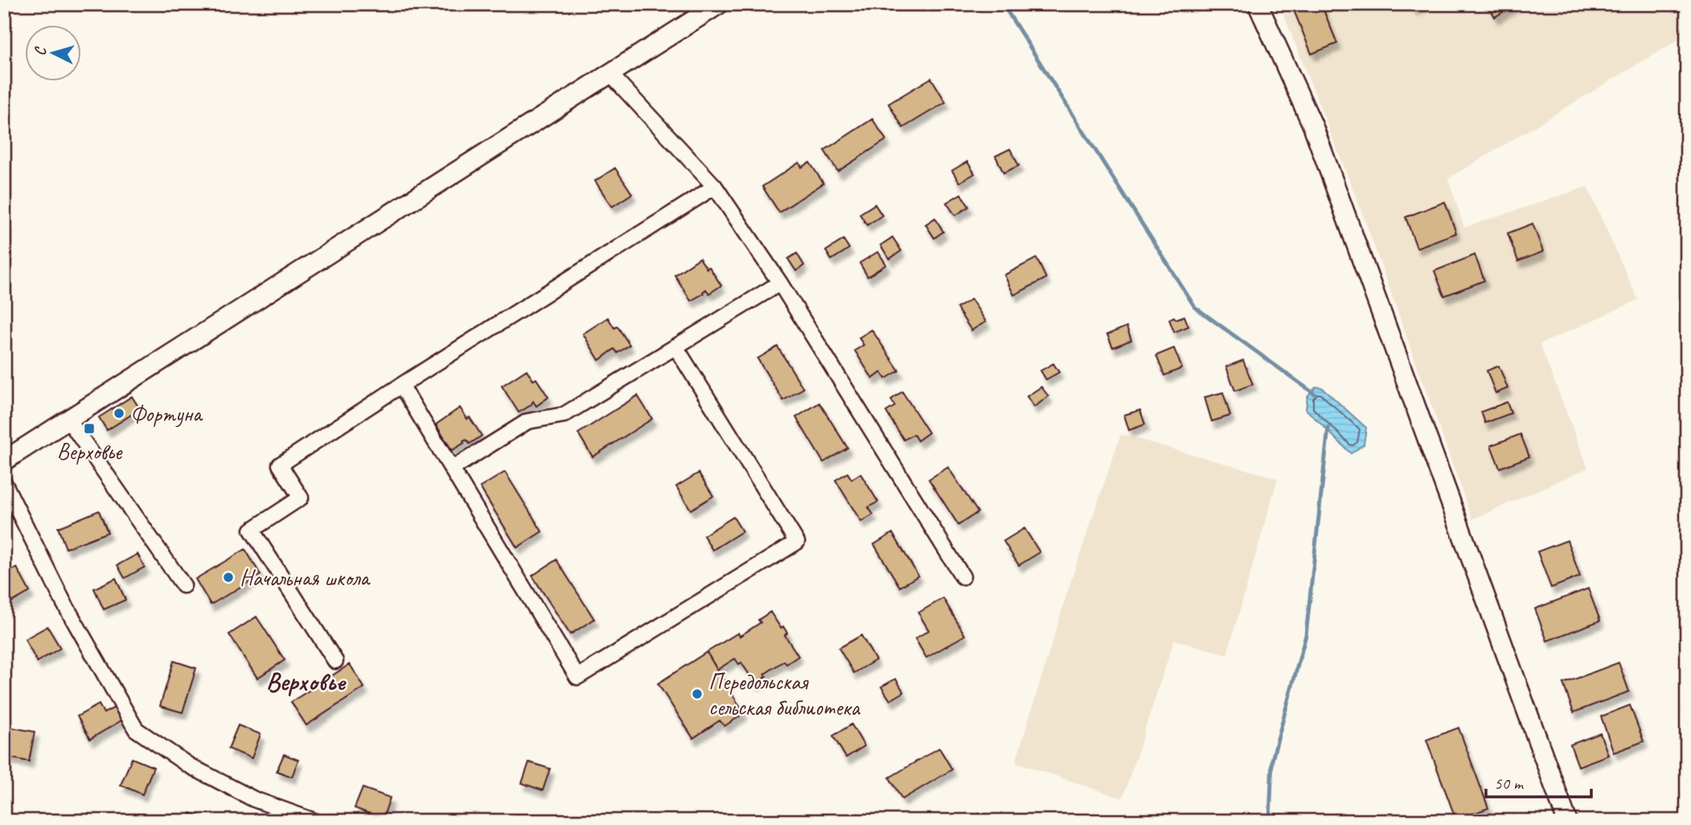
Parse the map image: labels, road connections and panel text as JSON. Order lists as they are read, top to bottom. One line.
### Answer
{"districts":["Верховье"],"places":{"other":["Фортуна","Начальная школа","Передольская сельская библиотека"],"transit":["Верховье"]},"scale_bar":"50 m","north":"left"}
